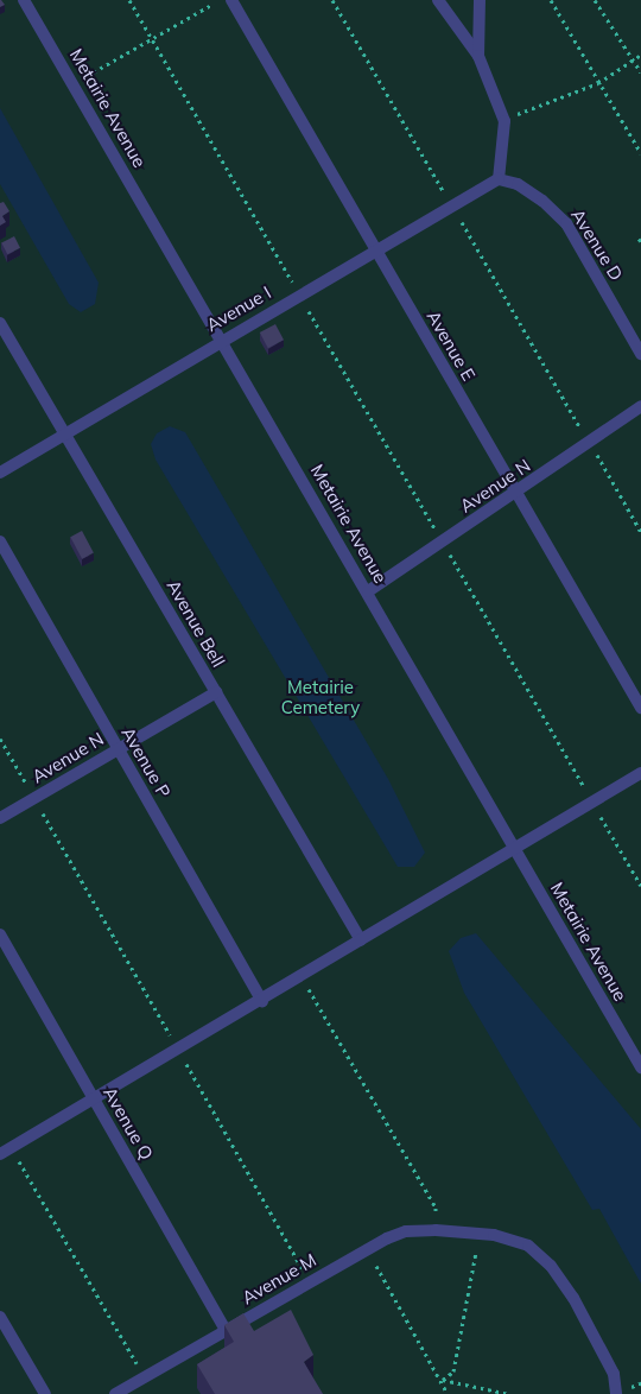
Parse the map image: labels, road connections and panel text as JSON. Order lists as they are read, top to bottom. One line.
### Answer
{"streets":{"lane":["Metairie Avenue","Avenue D","Avenue I","Avenue E","Avenue N","Avenue Bell","Avenue P","Avenue Q","Avenue M"]},"crossings":[["Metairie Avenue","Avenue I"],["Metairie Avenue","Avenue N"],["Avenue D","Avenue I"],["Avenue I","Avenue E"],["Avenue I","Avenue Bell"],["Avenue E","Avenue N"],["Avenue N","Avenue Bell"],["Avenue N","Avenue P"],["Avenue Q","Avenue M"]],"parks":["Metairie Cemetery"]}
